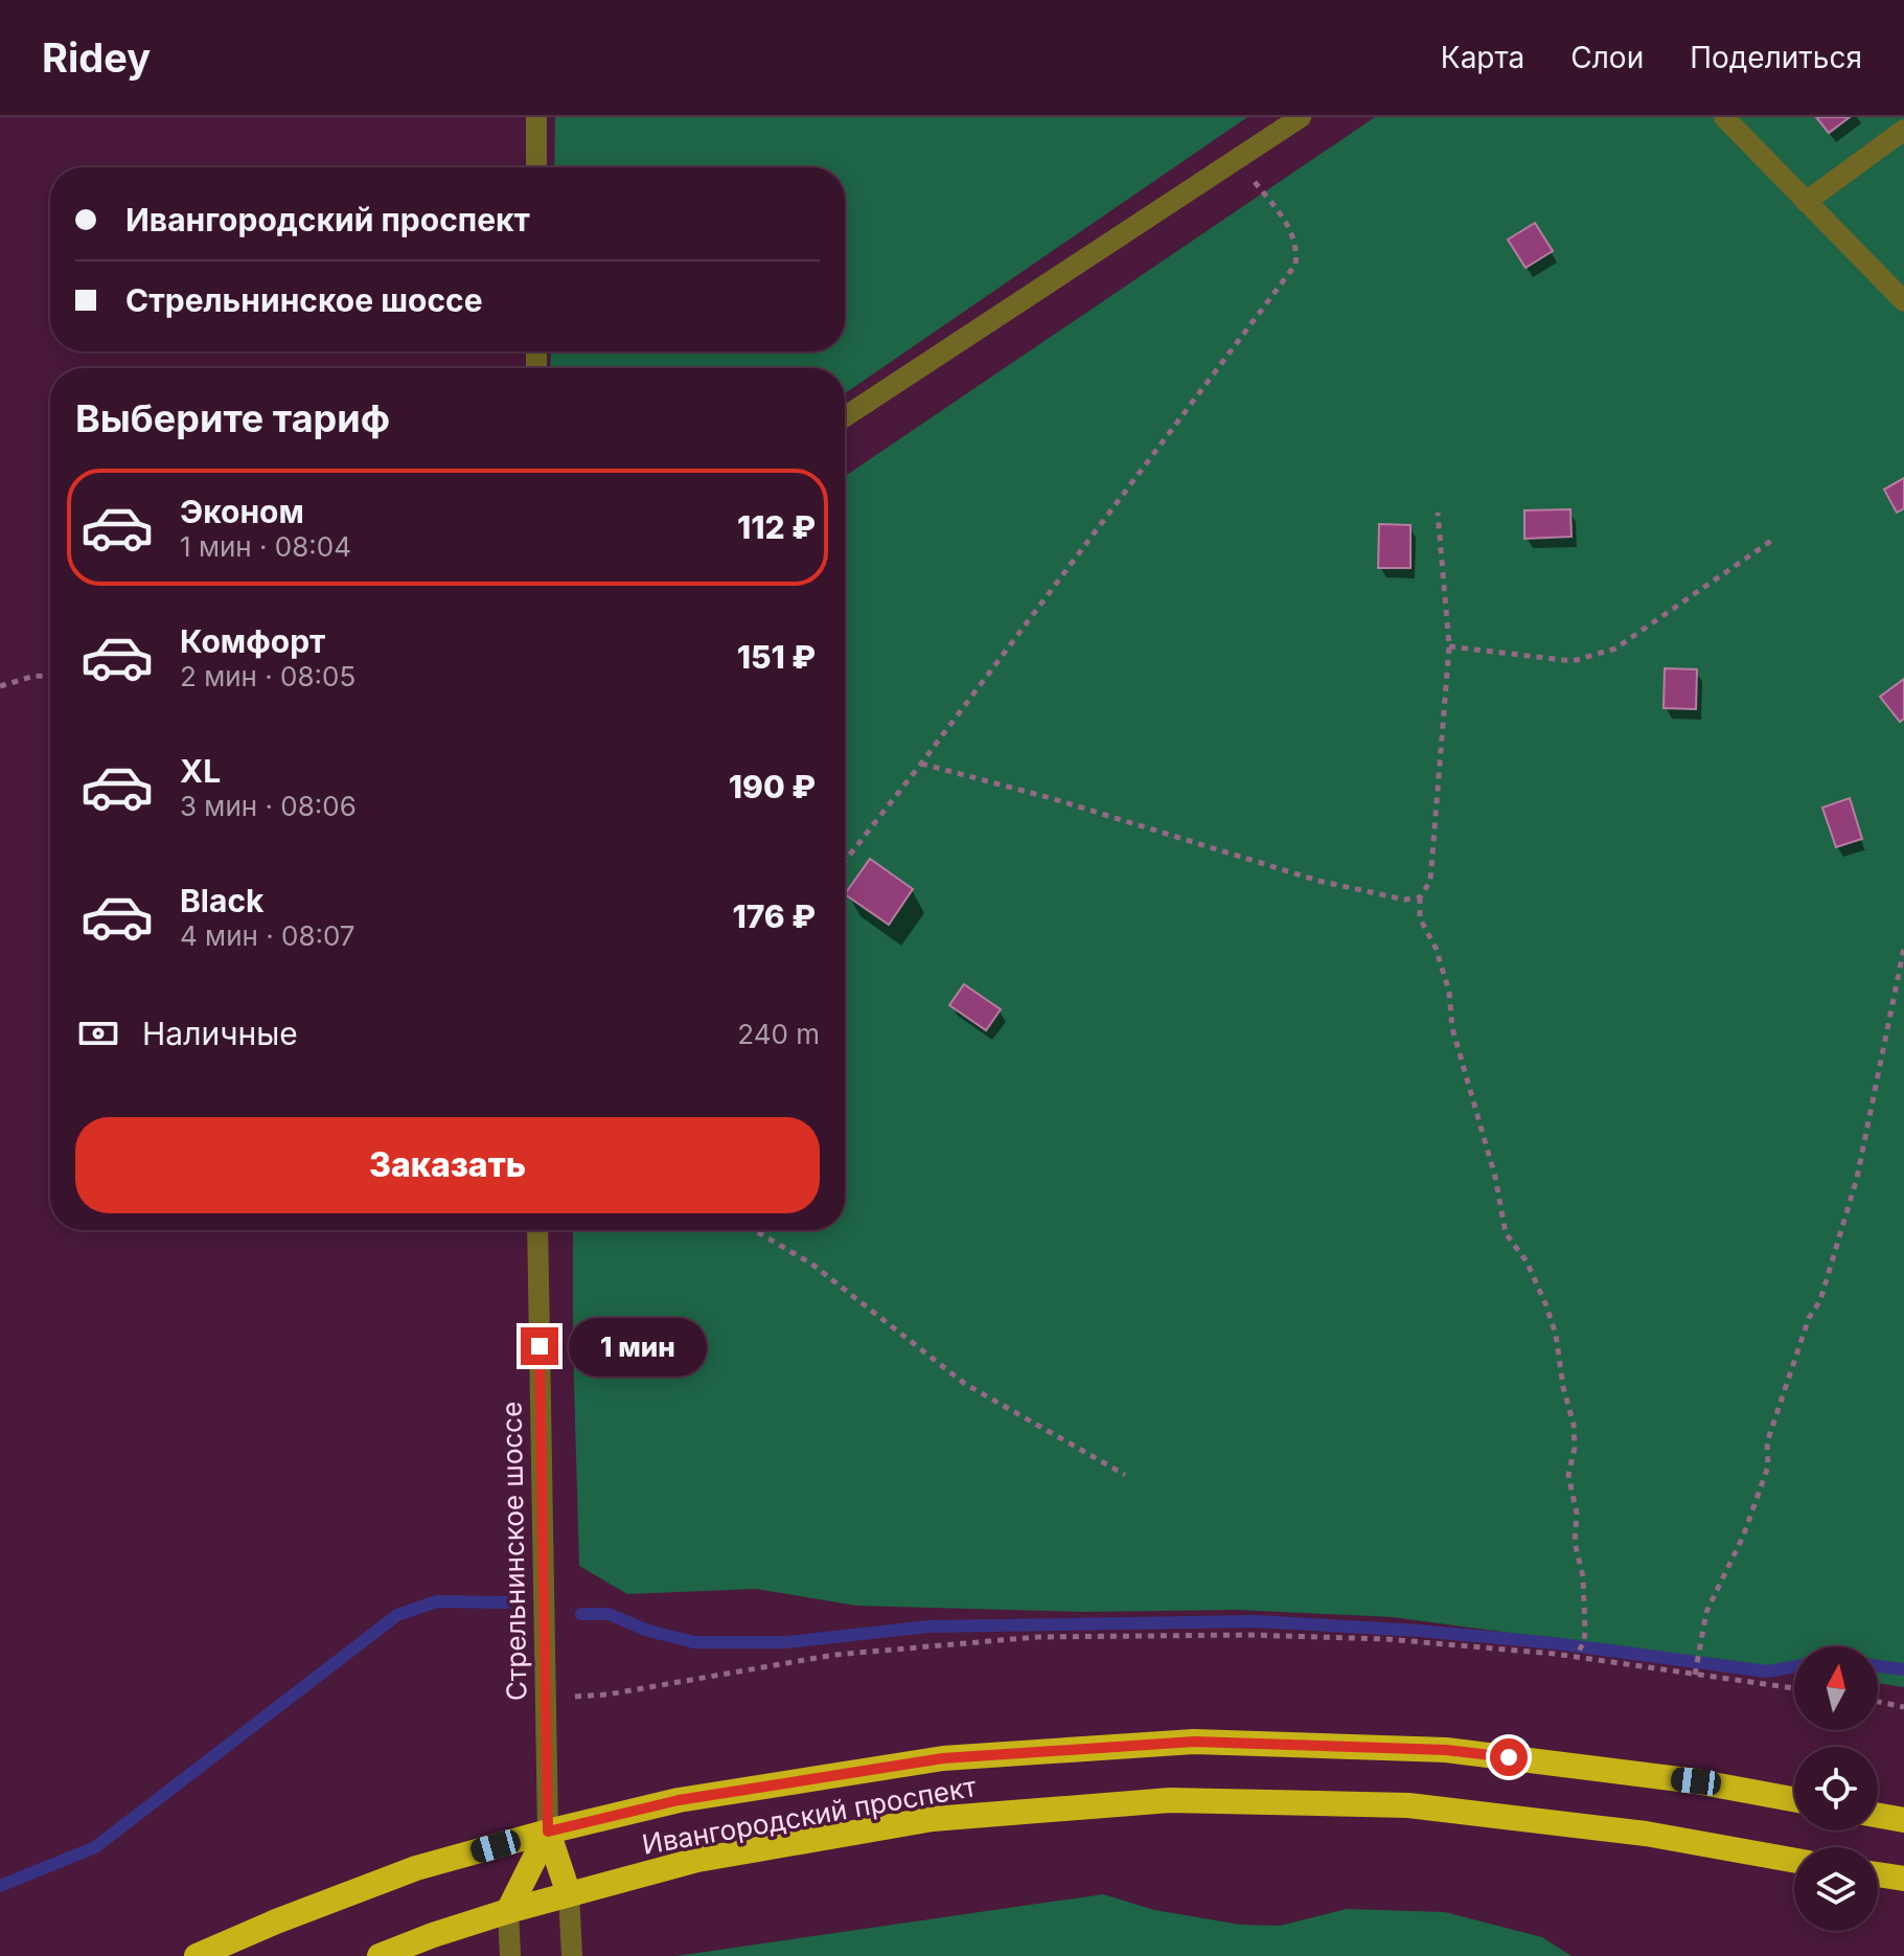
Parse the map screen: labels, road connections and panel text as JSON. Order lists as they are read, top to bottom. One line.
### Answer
{"streets":{"highway":["Стрельнинское шоссе","Ивангородский проспект"]},"crossings":[["Стрельнинское шоссе","Ивангородский проспект"]],"north":"top","page":{"header":"Ridey","nav":["Карта","Слои","Поделиться"],"banner":["Ивангородский проспект","Стрельнинское шоссе"],"heading":"Выберите тариф","list":[{"name":"Эконом","note":"1 мин · 08:04","value":"112 ₽"},{"name":"Комфорт","note":"2 мин · 08:05","value":"151 ₽"},{"name":"XL","note":"3 мин · 08:06","value":"190 ₽"},{"name":"Black","note":"4 мин · 08:07","value":"176 ₽"}],"pay":["Наличные","240 m"],"buttons":"Заказать","bubble":"1 мин"}}
